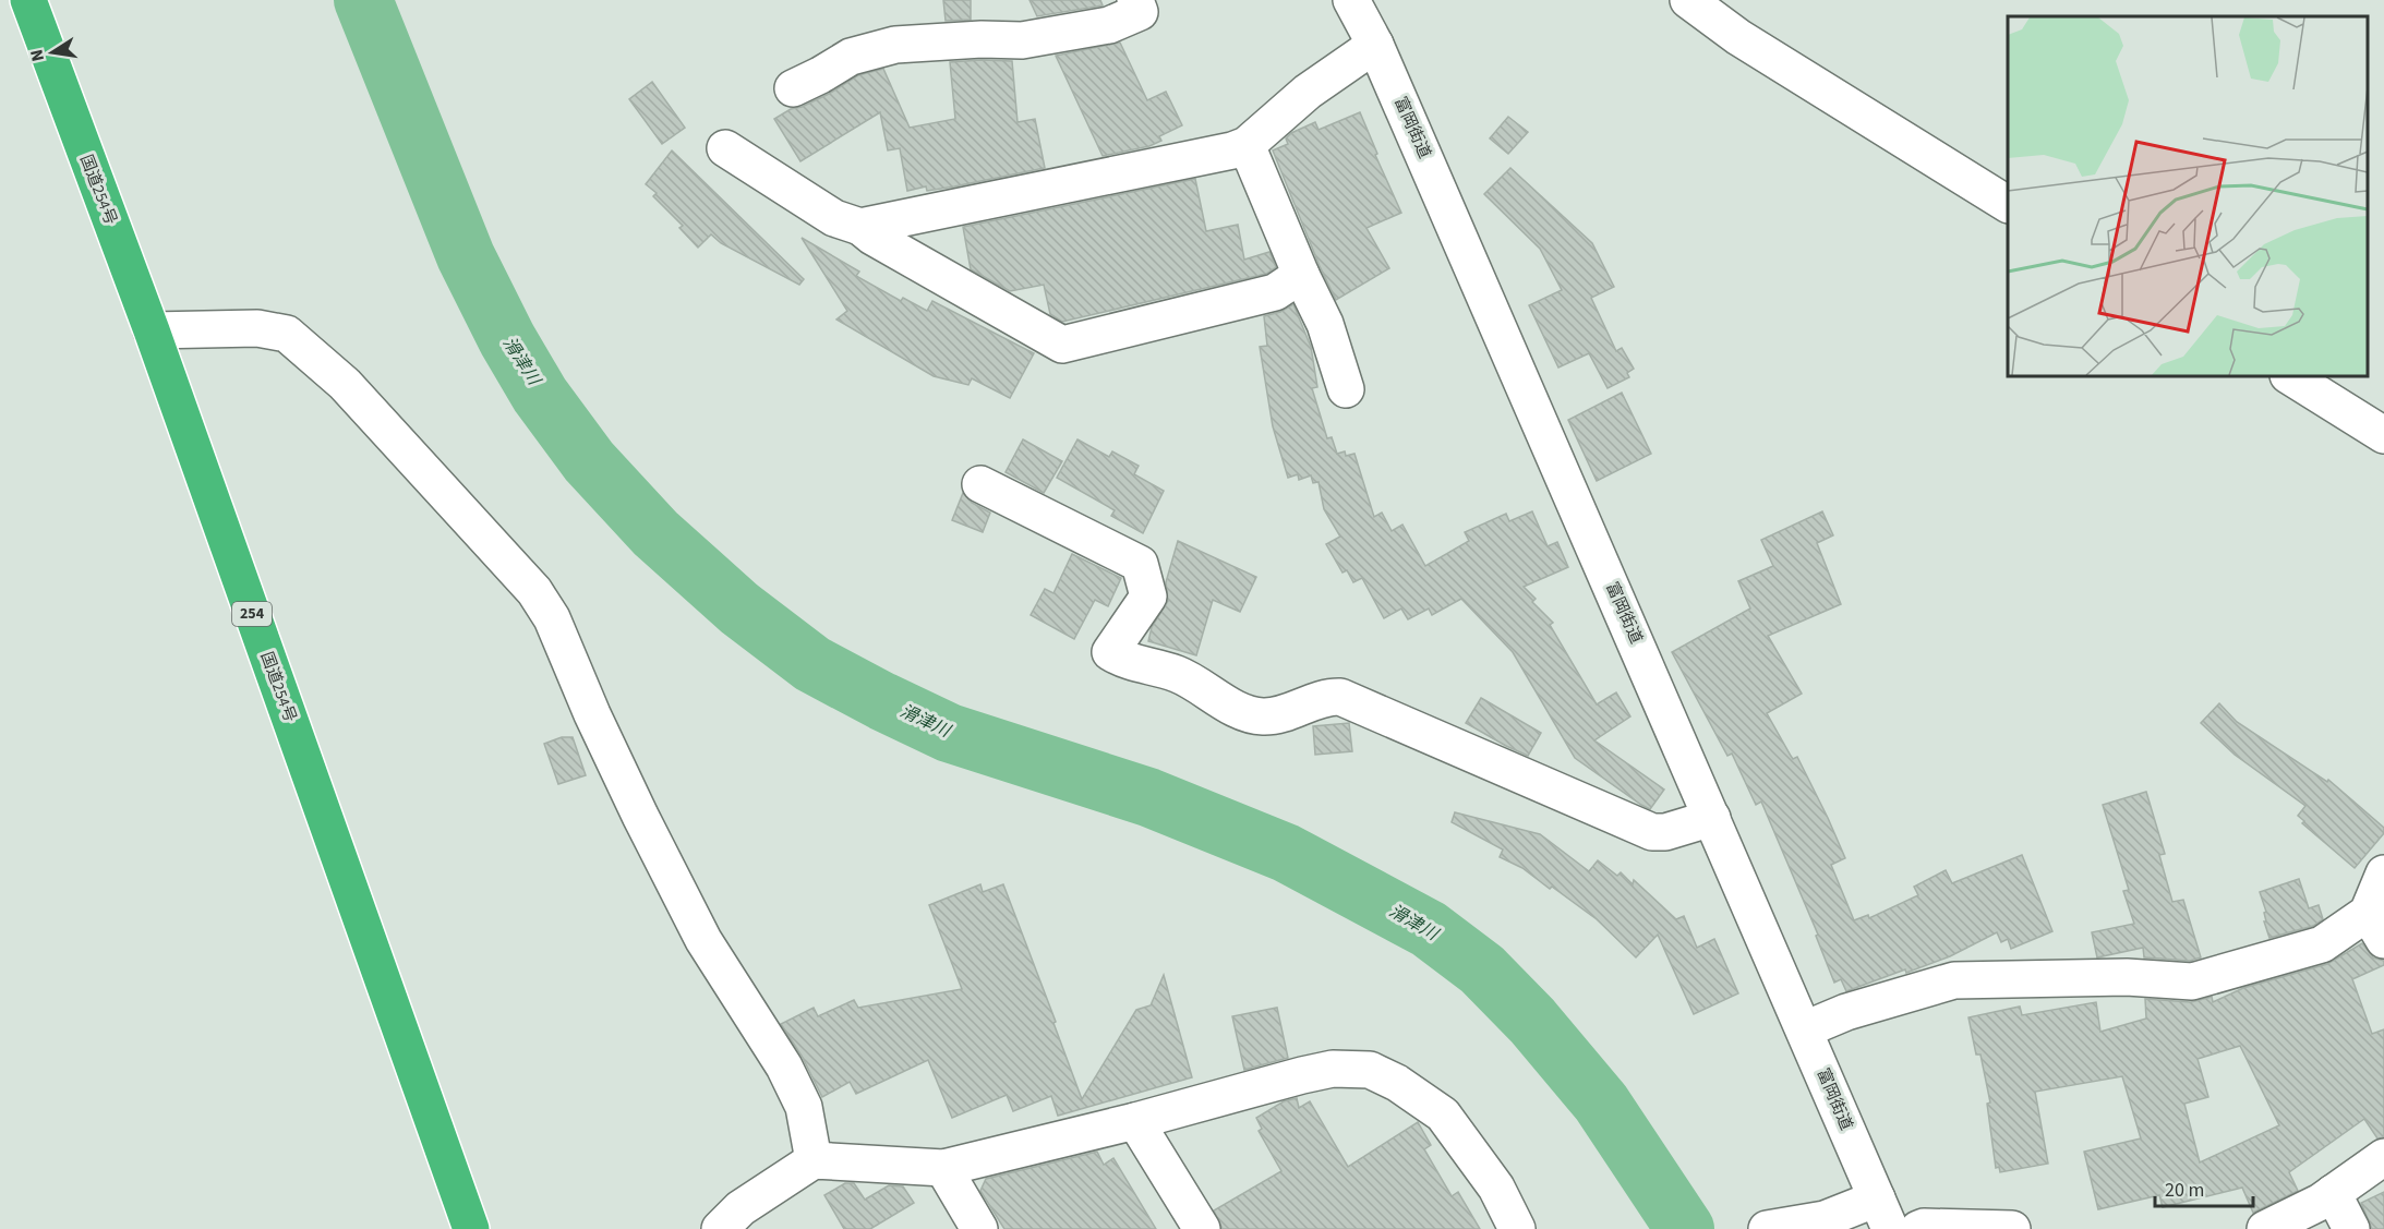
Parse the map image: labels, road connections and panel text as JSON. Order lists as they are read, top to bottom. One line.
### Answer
{"streets":{"highway":["国道254号","254"],"street":["富岡街道"]},"water":["滑津川"],"scale_bar":"20 m","north":"left"}
